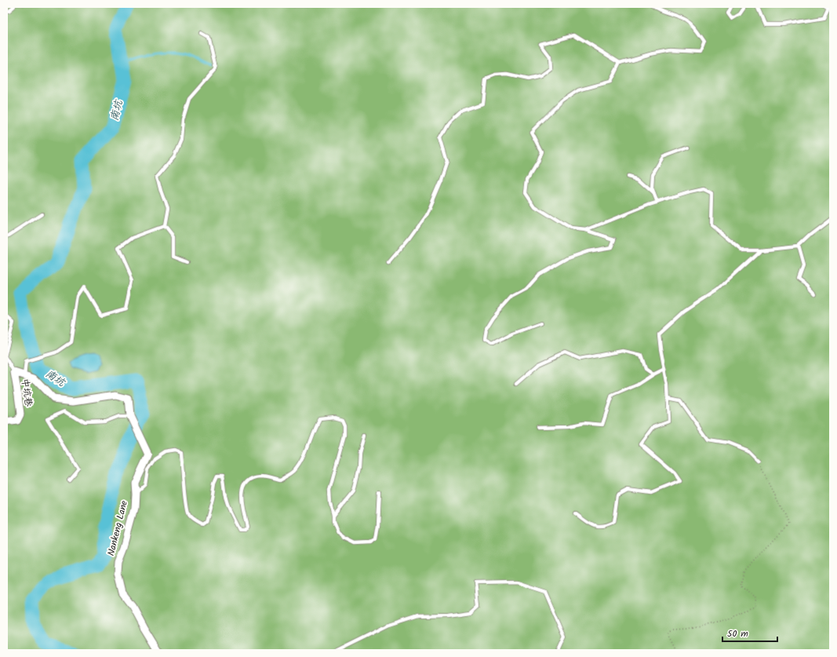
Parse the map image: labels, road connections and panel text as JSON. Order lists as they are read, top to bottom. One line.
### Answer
{"streets":{"street":["中坑巷","Nankeng Lane"]},"crossings":[["中坑巷","Nankeng Lane"]],"water":["南坑"],"scale_bar":"50 m"}
